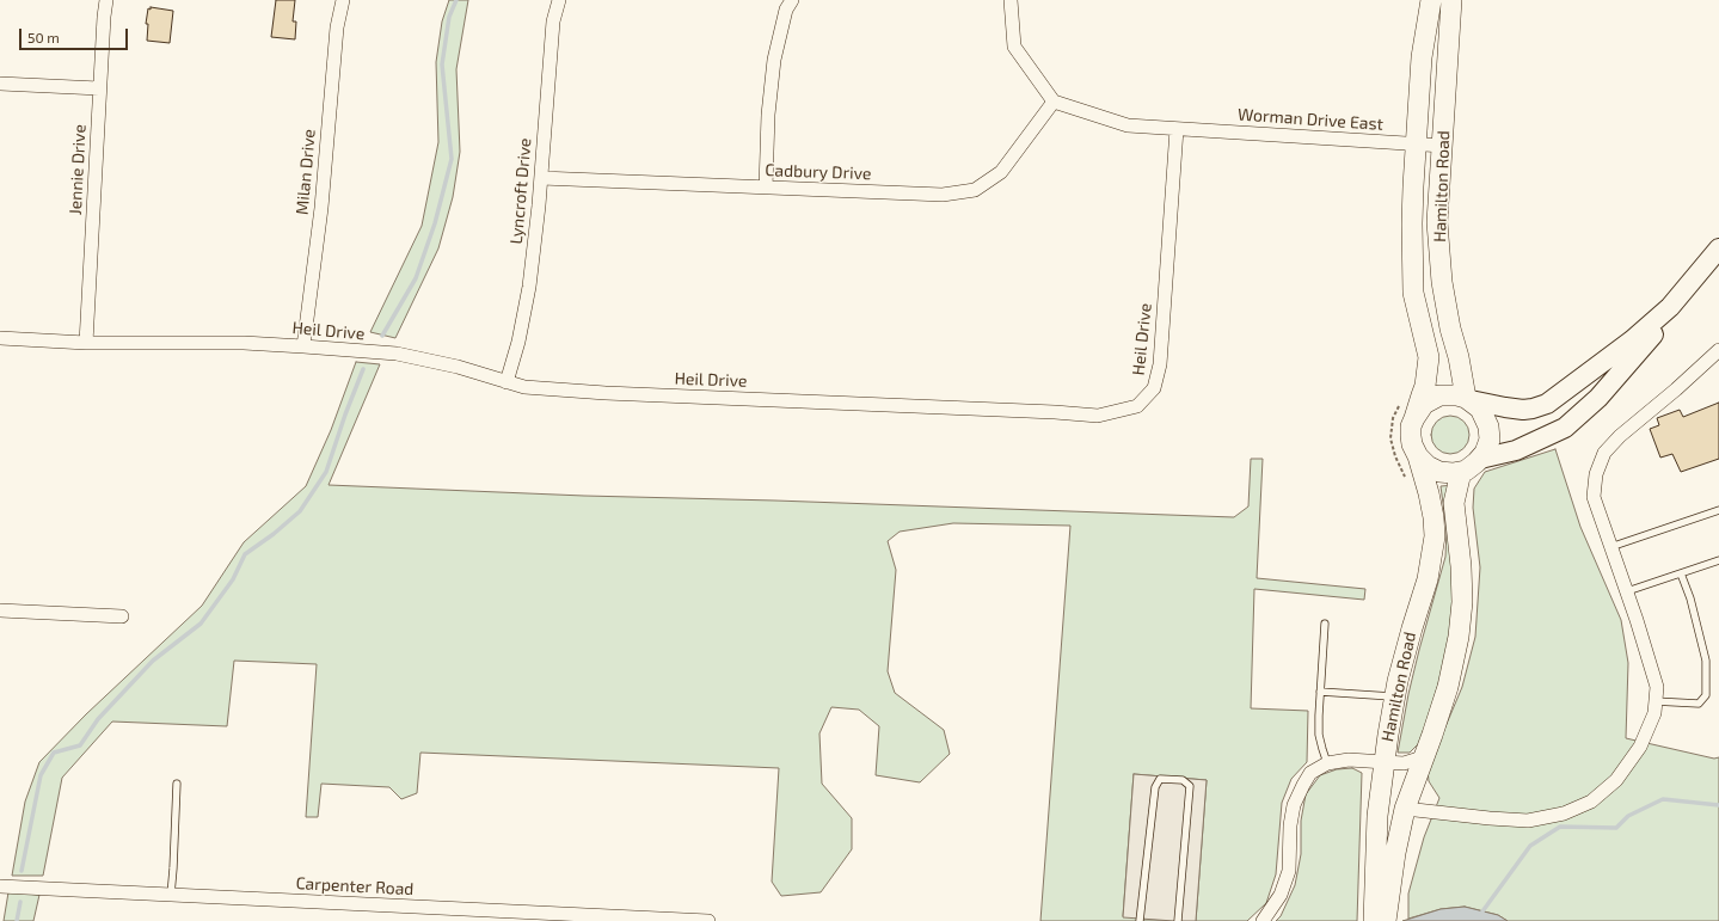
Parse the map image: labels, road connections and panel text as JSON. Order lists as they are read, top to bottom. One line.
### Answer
{"streets":{"main road":["Hamilton Road"],"street":["Worman Drive East","Jennie Drive","Milan Drive","Cadbury Drive","Lyncroft Drive","Heil Drive","Carpenter Road"]},"crossings":[["Worman Drive East","Cadbury Drive"],["Worman Drive East","Hamilton Road"],["Worman Drive East","Heil Drive"],["Jennie Drive","Heil Drive"],["Milan Drive","Heil Drive"],["Cadbury Drive","Lyncroft Drive"],["Lyncroft Drive","Heil Drive"]],"scale_bar":"50 m"}
